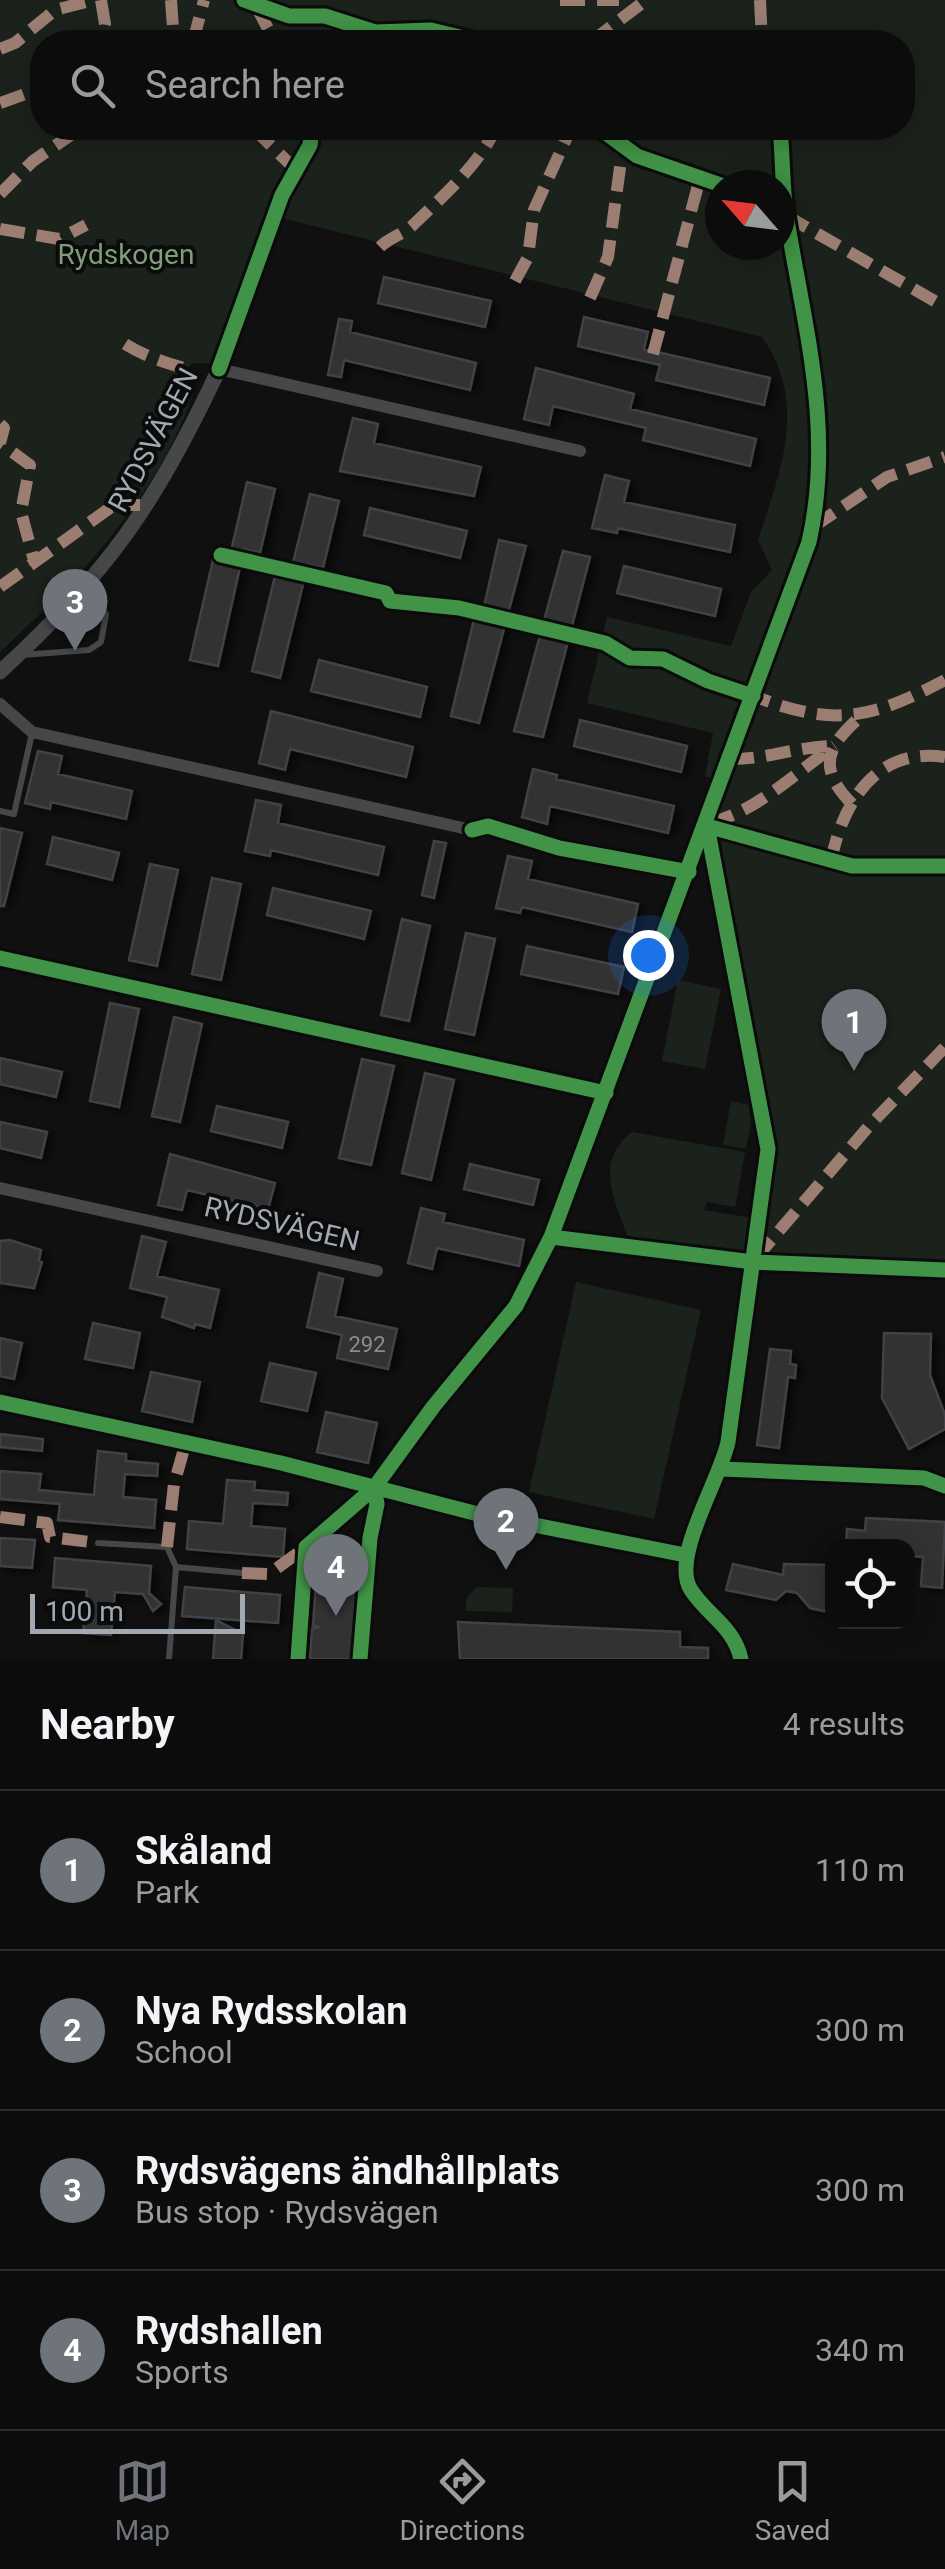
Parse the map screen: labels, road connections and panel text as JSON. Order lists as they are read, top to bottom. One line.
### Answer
{"streets":{"street":["RYDSVÄGEN"]},"parks":["Rydskogen"],"house_numbers":["292"],"scale_bar":"100 m","north":"top left","page":{"search":"Search here","pins":["3","1","2","4"],"scale":"100 m","heading":["Nearby","4 results"],"list":[{"mark":"1","name":"Skåland","note":"Park","value":"110 m"},{"mark":"2","name":"Nya Rydsskolan","note":"School","value":"300 m"},{"mark":"3","name":"Rydsvägens ändhållplats","note":"Bus stop · Rydsvägen","value":"300 m"},{"mark":"4","name":"Rydshallen","note":"Sports","value":"340 m"}],"nav":["Map","Directions","Saved"]}}
